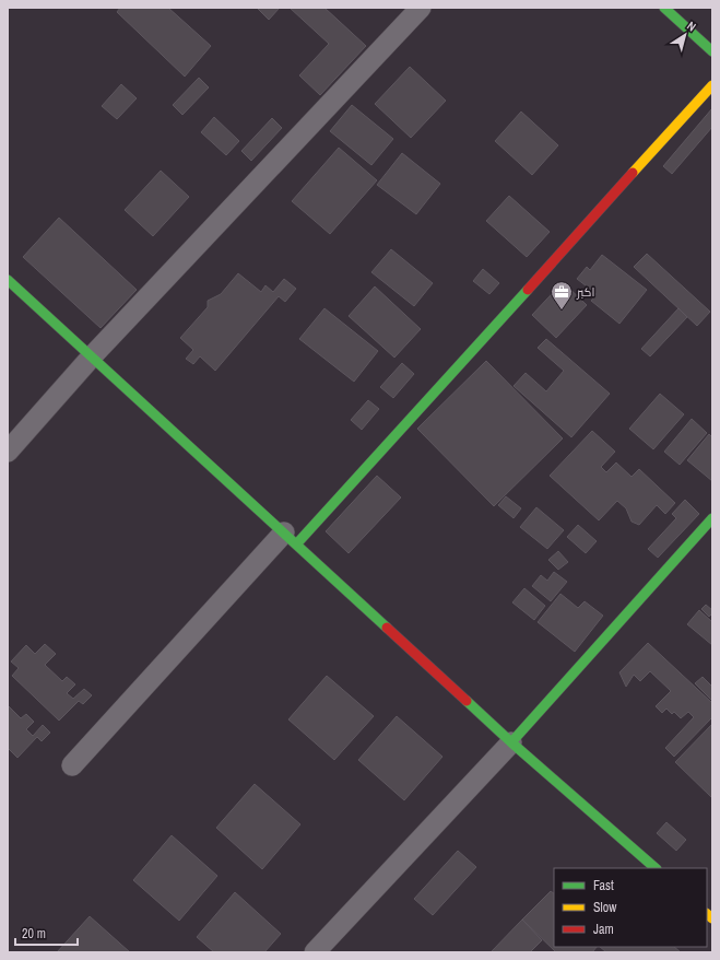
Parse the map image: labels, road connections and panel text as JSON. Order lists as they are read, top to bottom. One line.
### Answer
{"places":{"office":["اکبر"]},"legend":["Fast","Slow","Jam"],"scale_bar":"20 m","north":"top right"}
